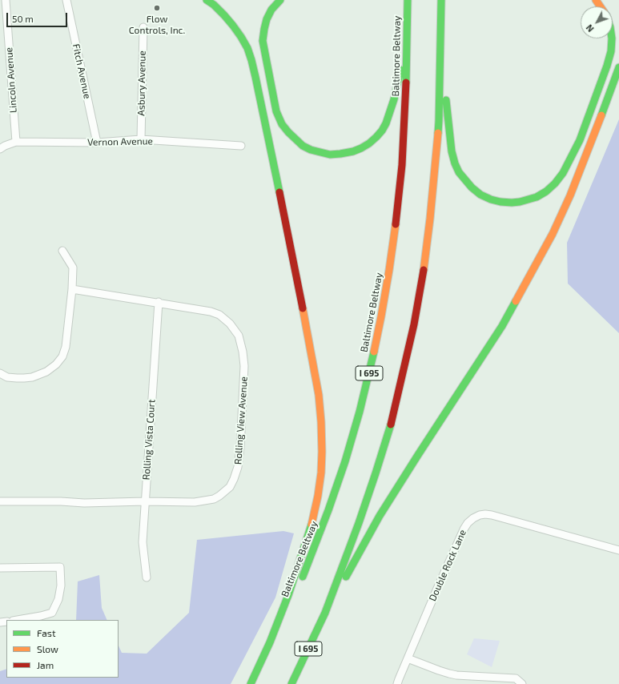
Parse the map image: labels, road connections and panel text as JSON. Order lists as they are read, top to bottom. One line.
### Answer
{"streets":{"highway":["Baltimore Beltway","I 695"],"street":["Fitch Avenue","Lincoln Avenue","Asbury Avenue","Vernon Avenue","Rolling View Avenue","Rolling Vista Court","Double Rock Lane"]},"crossings":[["Fitch Avenue","Vernon Avenue"],["Lincoln Avenue","Vernon Avenue"],["Asbury Avenue","Vernon Avenue"],["Rolling View Avenue","Rolling Vista Court"]],"places":["Flow Controls, Inc."],"legend":["Fast","Slow","Jam"],"scale_bar":"50 m","north":"bottom left"}
